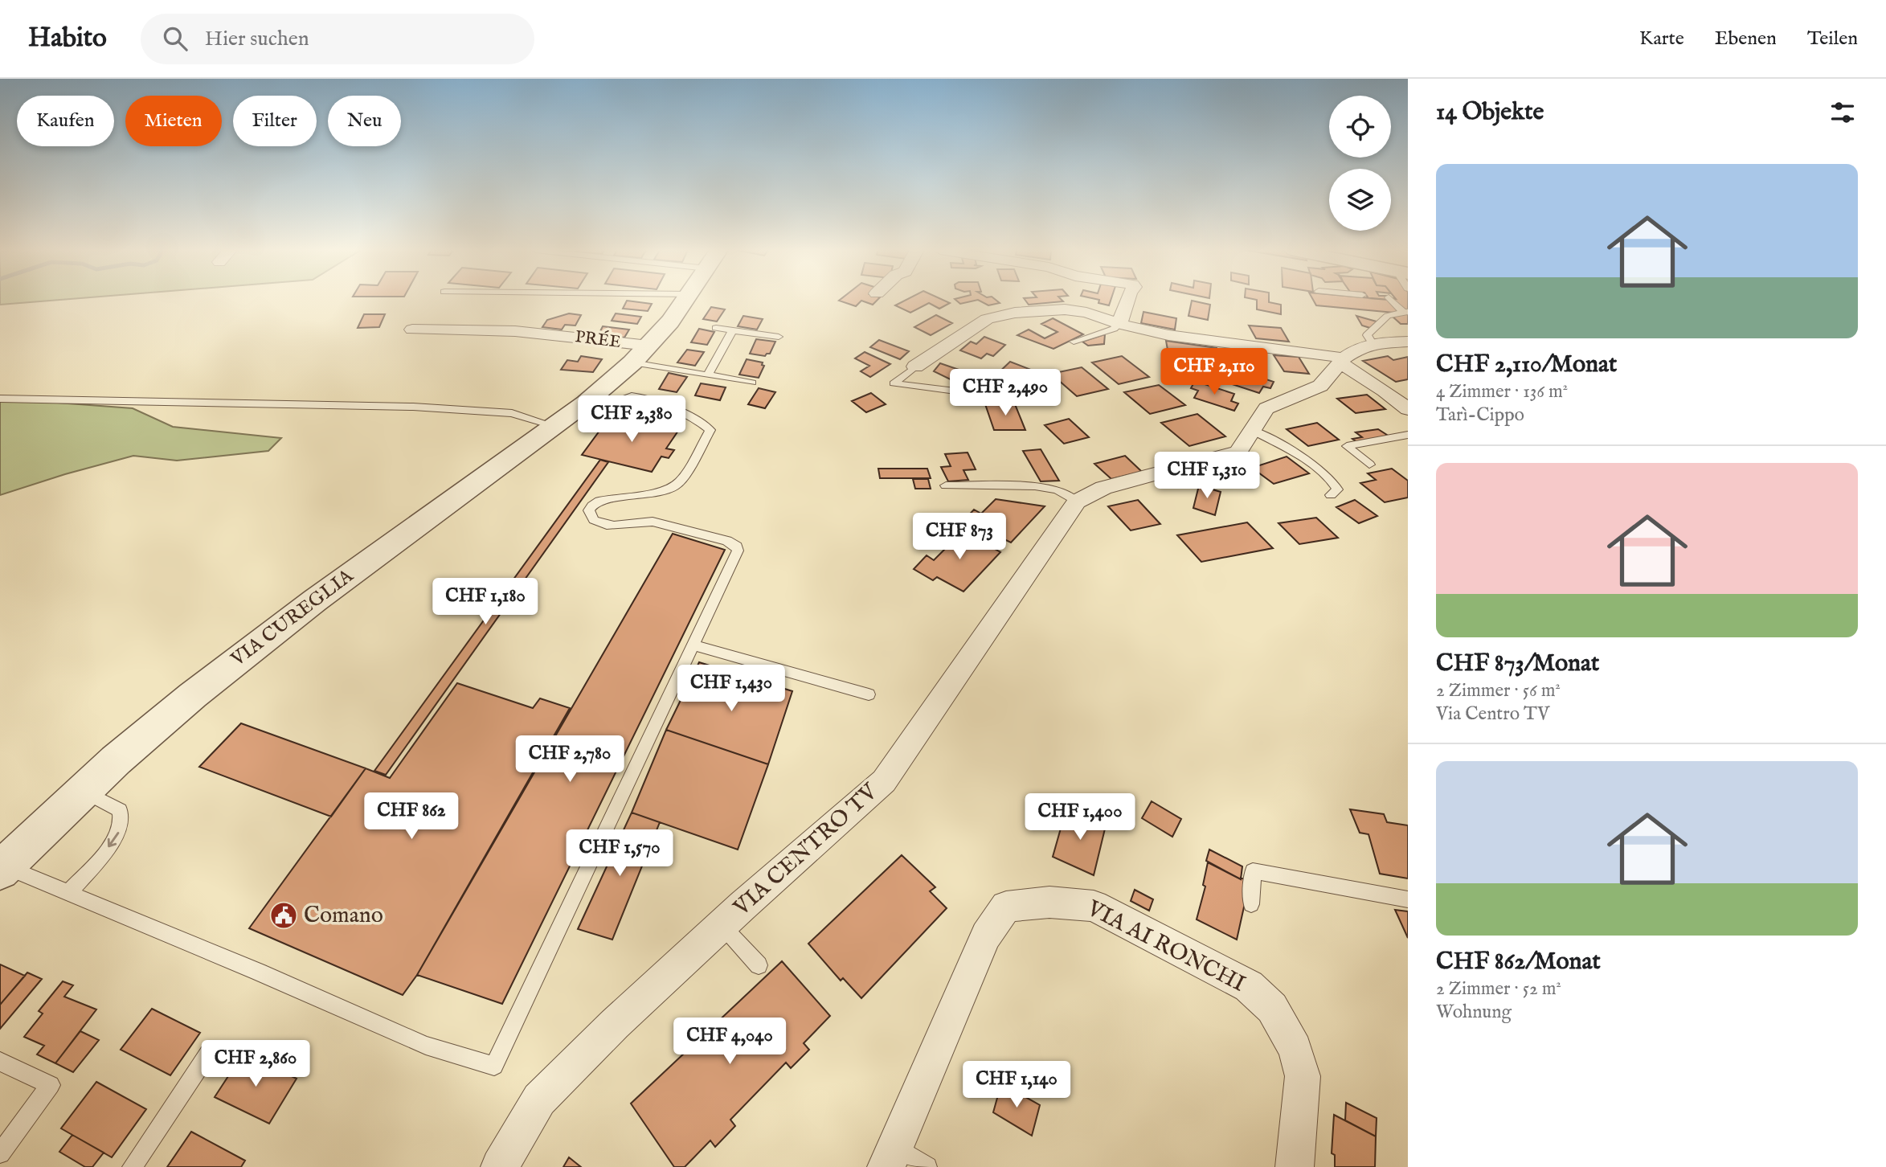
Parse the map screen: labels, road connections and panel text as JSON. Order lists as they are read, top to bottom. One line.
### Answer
{"streets":{"street":["PRÉE","VIA CUREGLIA","VIA CENTRO TV","VIA AI RONCHI"]},"crossings":[["PRÉE","VIA CUREGLIA"]],"places":{"public building":["Comano"]},"page":{"header":"Habito","search":"Hier suchen","nav":["Karte","Ebenen","Teilen"],"heading":"14 Objekte","chip":["Kaufen","Mieten","Filter","Neu"],"list":[{"name":"CHF 2,110/Monat","note":"4 Zimmer · 136 m² · Tarì-Cippo"},{"name":"CHF 873/Monat","note":"2 Zimmer · 56 m² · Via Centro TV"},{"name":"CHF 862/Monat","note":"2 Zimmer · 52 m² · Wohnung"}],"price":["CHF 2,110","CHF 2,490","CHF 2,380","CHF 1,310","CHF 873","CHF 1,180","CHF 1,430","CHF 2,780","CHF 862","CHF 1,400","CHF 1,570","CHF 4,040","CHF 2,860","CHF 1,140"]}}
